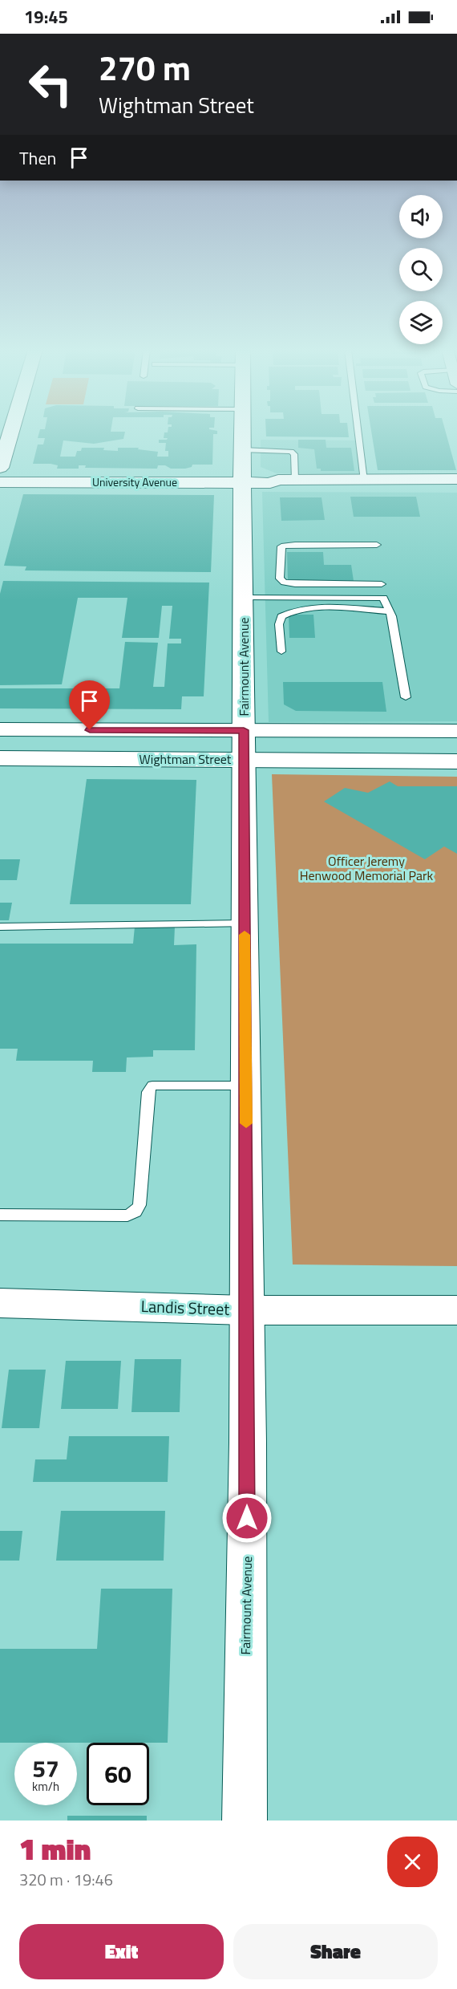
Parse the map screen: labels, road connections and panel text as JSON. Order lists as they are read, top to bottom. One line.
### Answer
{"streets":{"main road":["University Avenue","Fairmount Avenue","Wightman Street","Landis Street"]},"crossings":[["University Avenue","Fairmount Avenue"],["Fairmount Avenue","Wightman Street"],["Fairmount Avenue","Landis Street"]],"parks":["Officer Jeremy Henwood Memorial Park"],"page":{"status":"19:45","turn":["270 m","Wightman Street"],"then":"Then","speed":"57 km/h","limit":"60","heading":["1 min","320 m · 19:46"],"buttons":["Exit","Share"]}}
